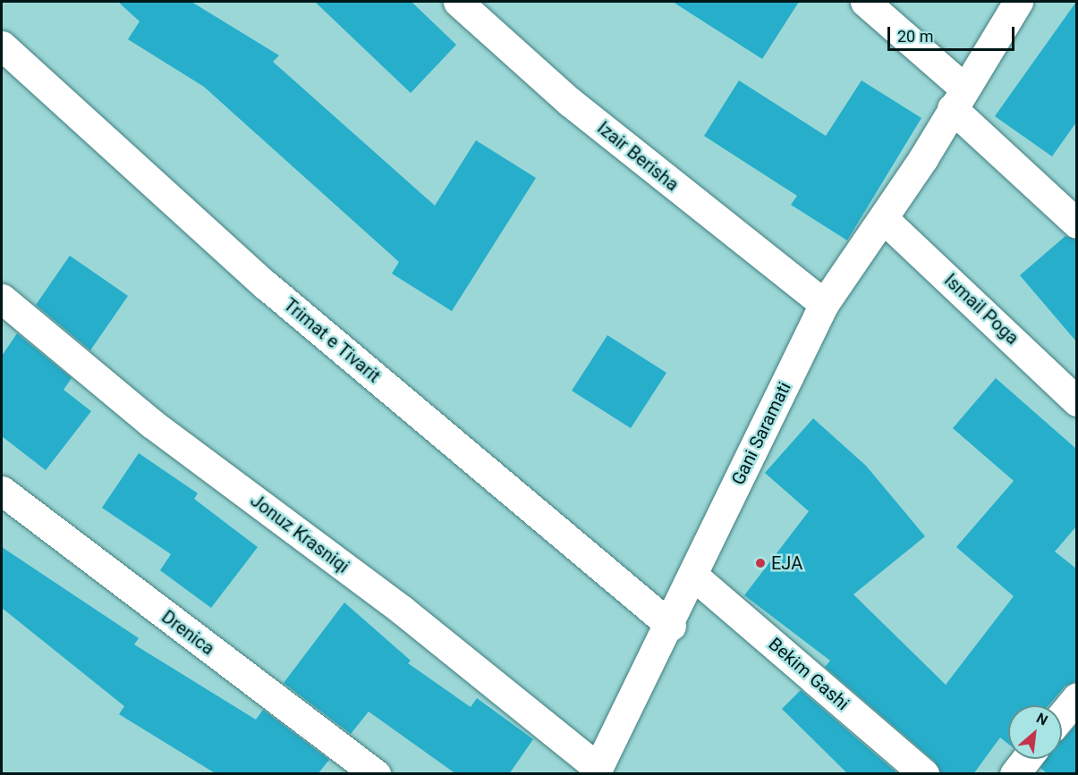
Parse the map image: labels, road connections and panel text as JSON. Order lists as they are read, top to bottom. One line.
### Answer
{"streets":{"street":["Izair Berisha","Ismail Poga","Trimat e Tivarit","Gani Saramati","Jonuz Krasniqi","Drenica","Bekim Gashi"]},"crossings":[["Izair Berisha","Gani Saramati"],["Ismail Poga","Gani Saramati"],["Trimat e Tivarit","Gani Saramati"],["Gani Saramati","Jonuz Krasniqi"],["Gani Saramati","Bekim Gashi"]],"places":["EJA"],"scale_bar":"20 m","north":"top right"}
